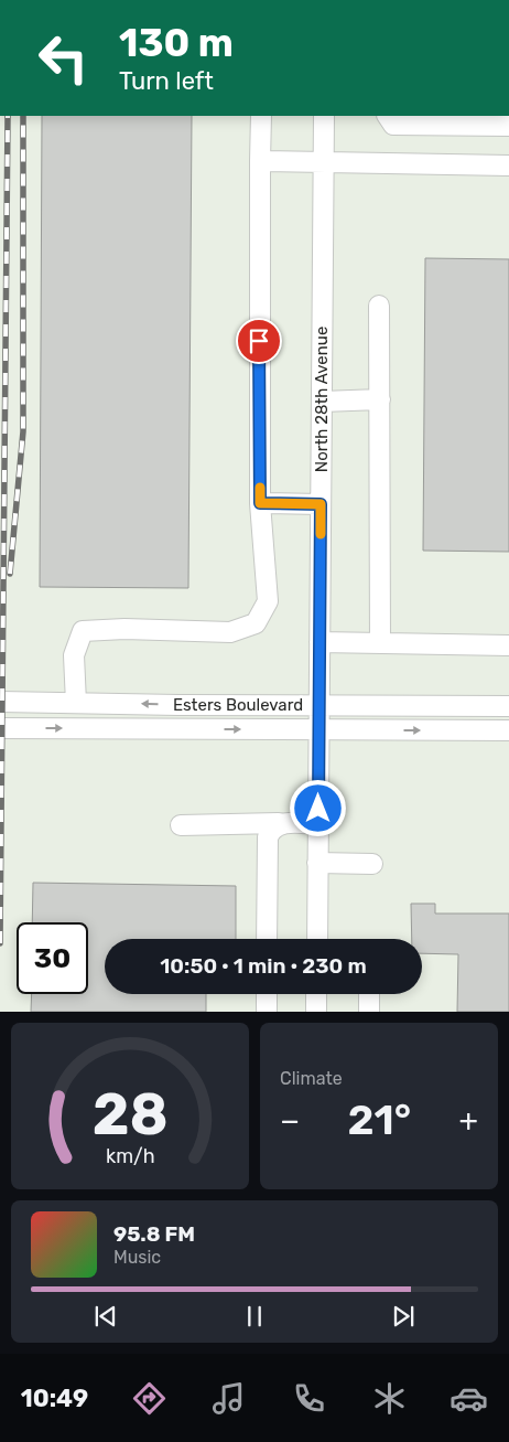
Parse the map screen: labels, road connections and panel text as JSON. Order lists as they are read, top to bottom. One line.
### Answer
{"streets":{"street":["North 28th Avenue","Esters Boulevard"]},"crossings":[["North 28th Avenue","Esters Boulevard"]],"page":{"turn":["130 m","Turn left"],"limit":"30","trip":"10:50 · 1 min · 230 m","tile":"Climate","heat":["−","21°","+"],"song":["95.8 FM","Music"],"tabs":"10:49","gauge":["28","km/h"]}}
